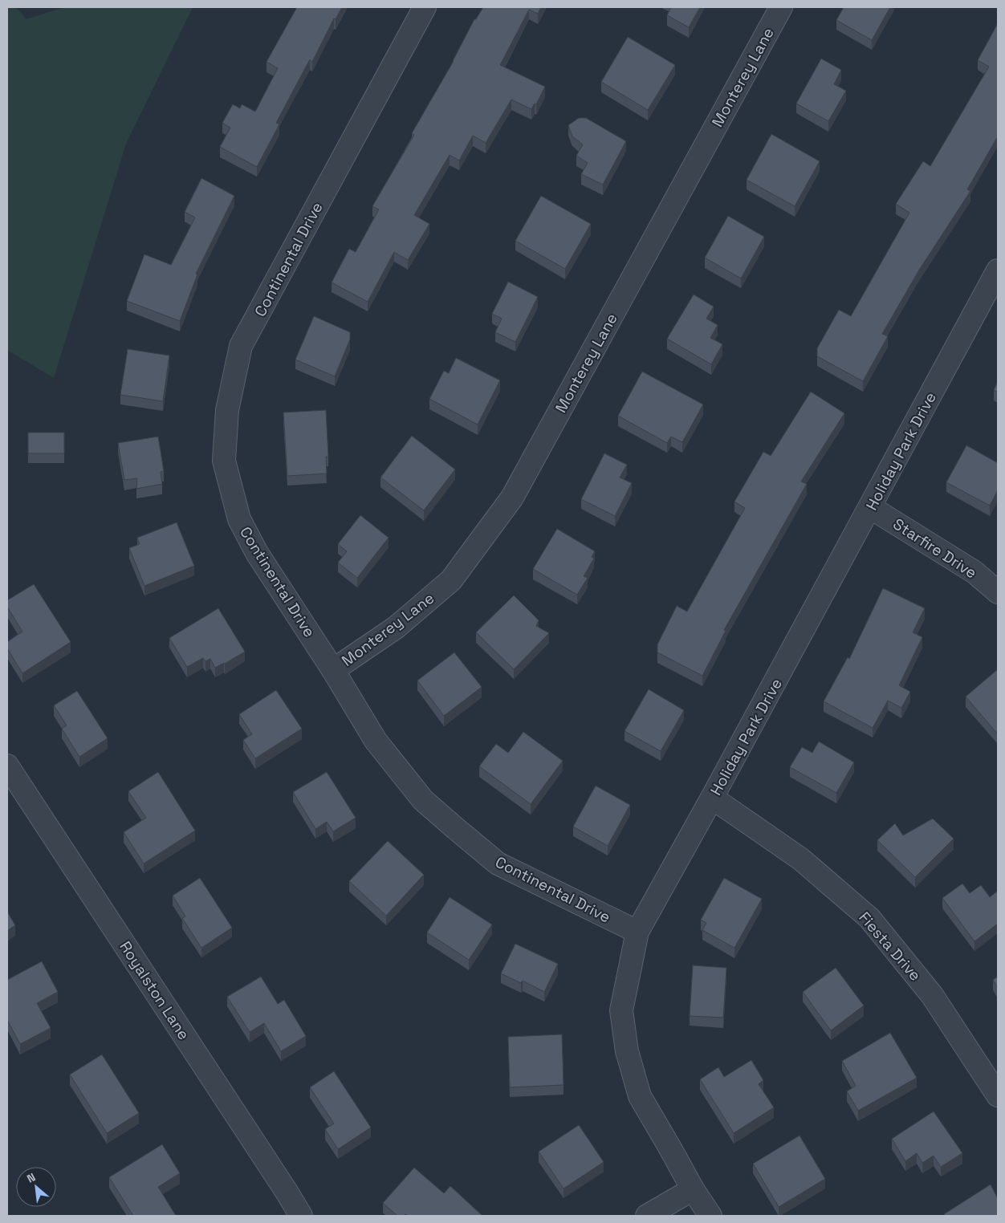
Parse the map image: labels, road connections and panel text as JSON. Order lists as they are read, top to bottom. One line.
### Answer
{"streets":{"street":["Monterey Lane","Continental Drive","Holiday Park Drive","Starfire Drive","Fiesta Drive","Royalston Lane"]},"crossings":[["Monterey Lane","Continental Drive"],["Continental Drive","Holiday Park Drive"],["Holiday Park Drive","Starfire Drive"],["Holiday Park Drive","Fiesta Drive"]],"north":"top left"}
